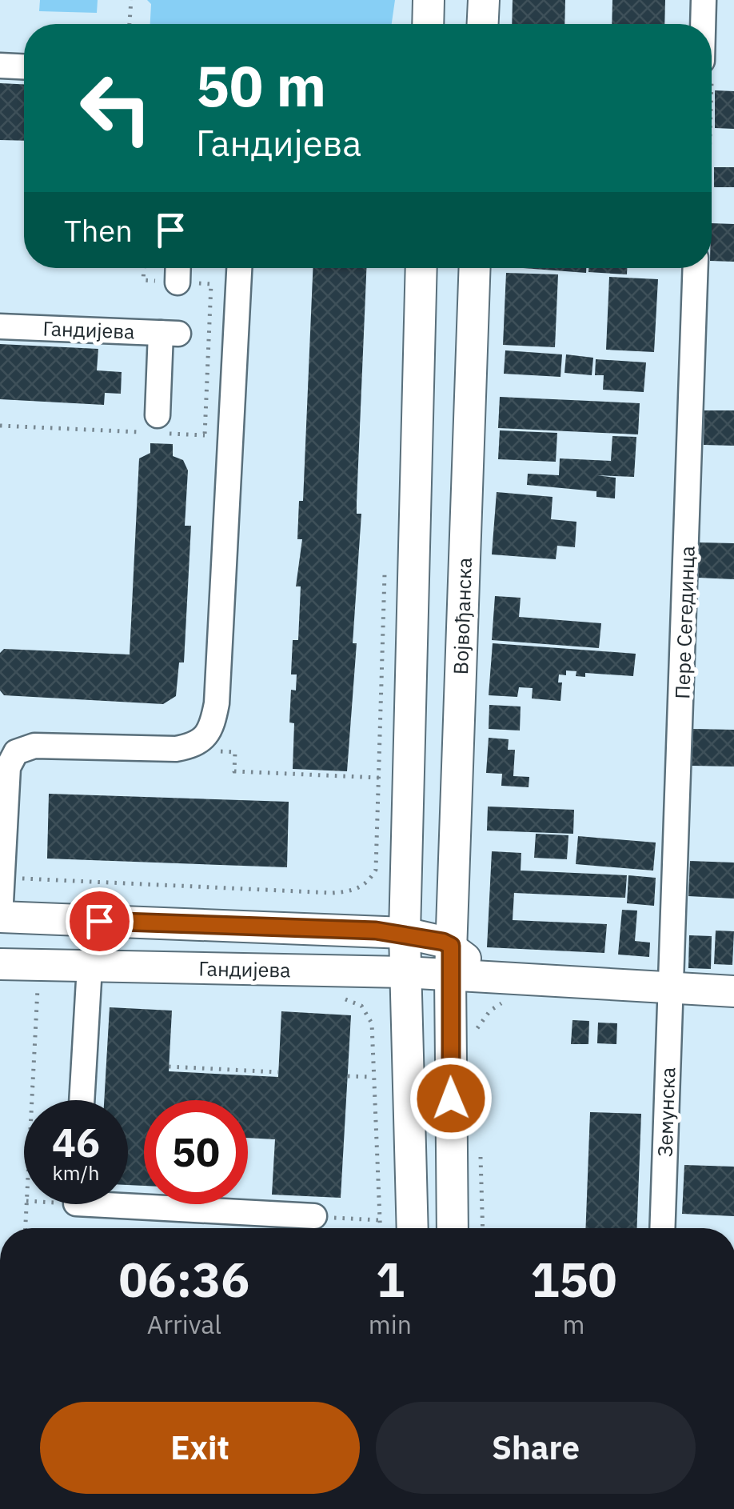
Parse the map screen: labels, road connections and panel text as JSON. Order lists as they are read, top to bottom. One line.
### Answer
{"streets":{"main road":["Гандијева","Војвођанска"],"street":["Пере Сегединца","Земунска"]},"crossings":[["Гандијева","Војвођанска"],["Пере Сегединца","Земунска"]],"page":{"turn":["50 m","Гандијева"],"then":"Then","speed":"46 km/h","limit":"50","eta":["06:36","Arrival","1","min","150","m"],"buttons":["Exit","Share"]}}
